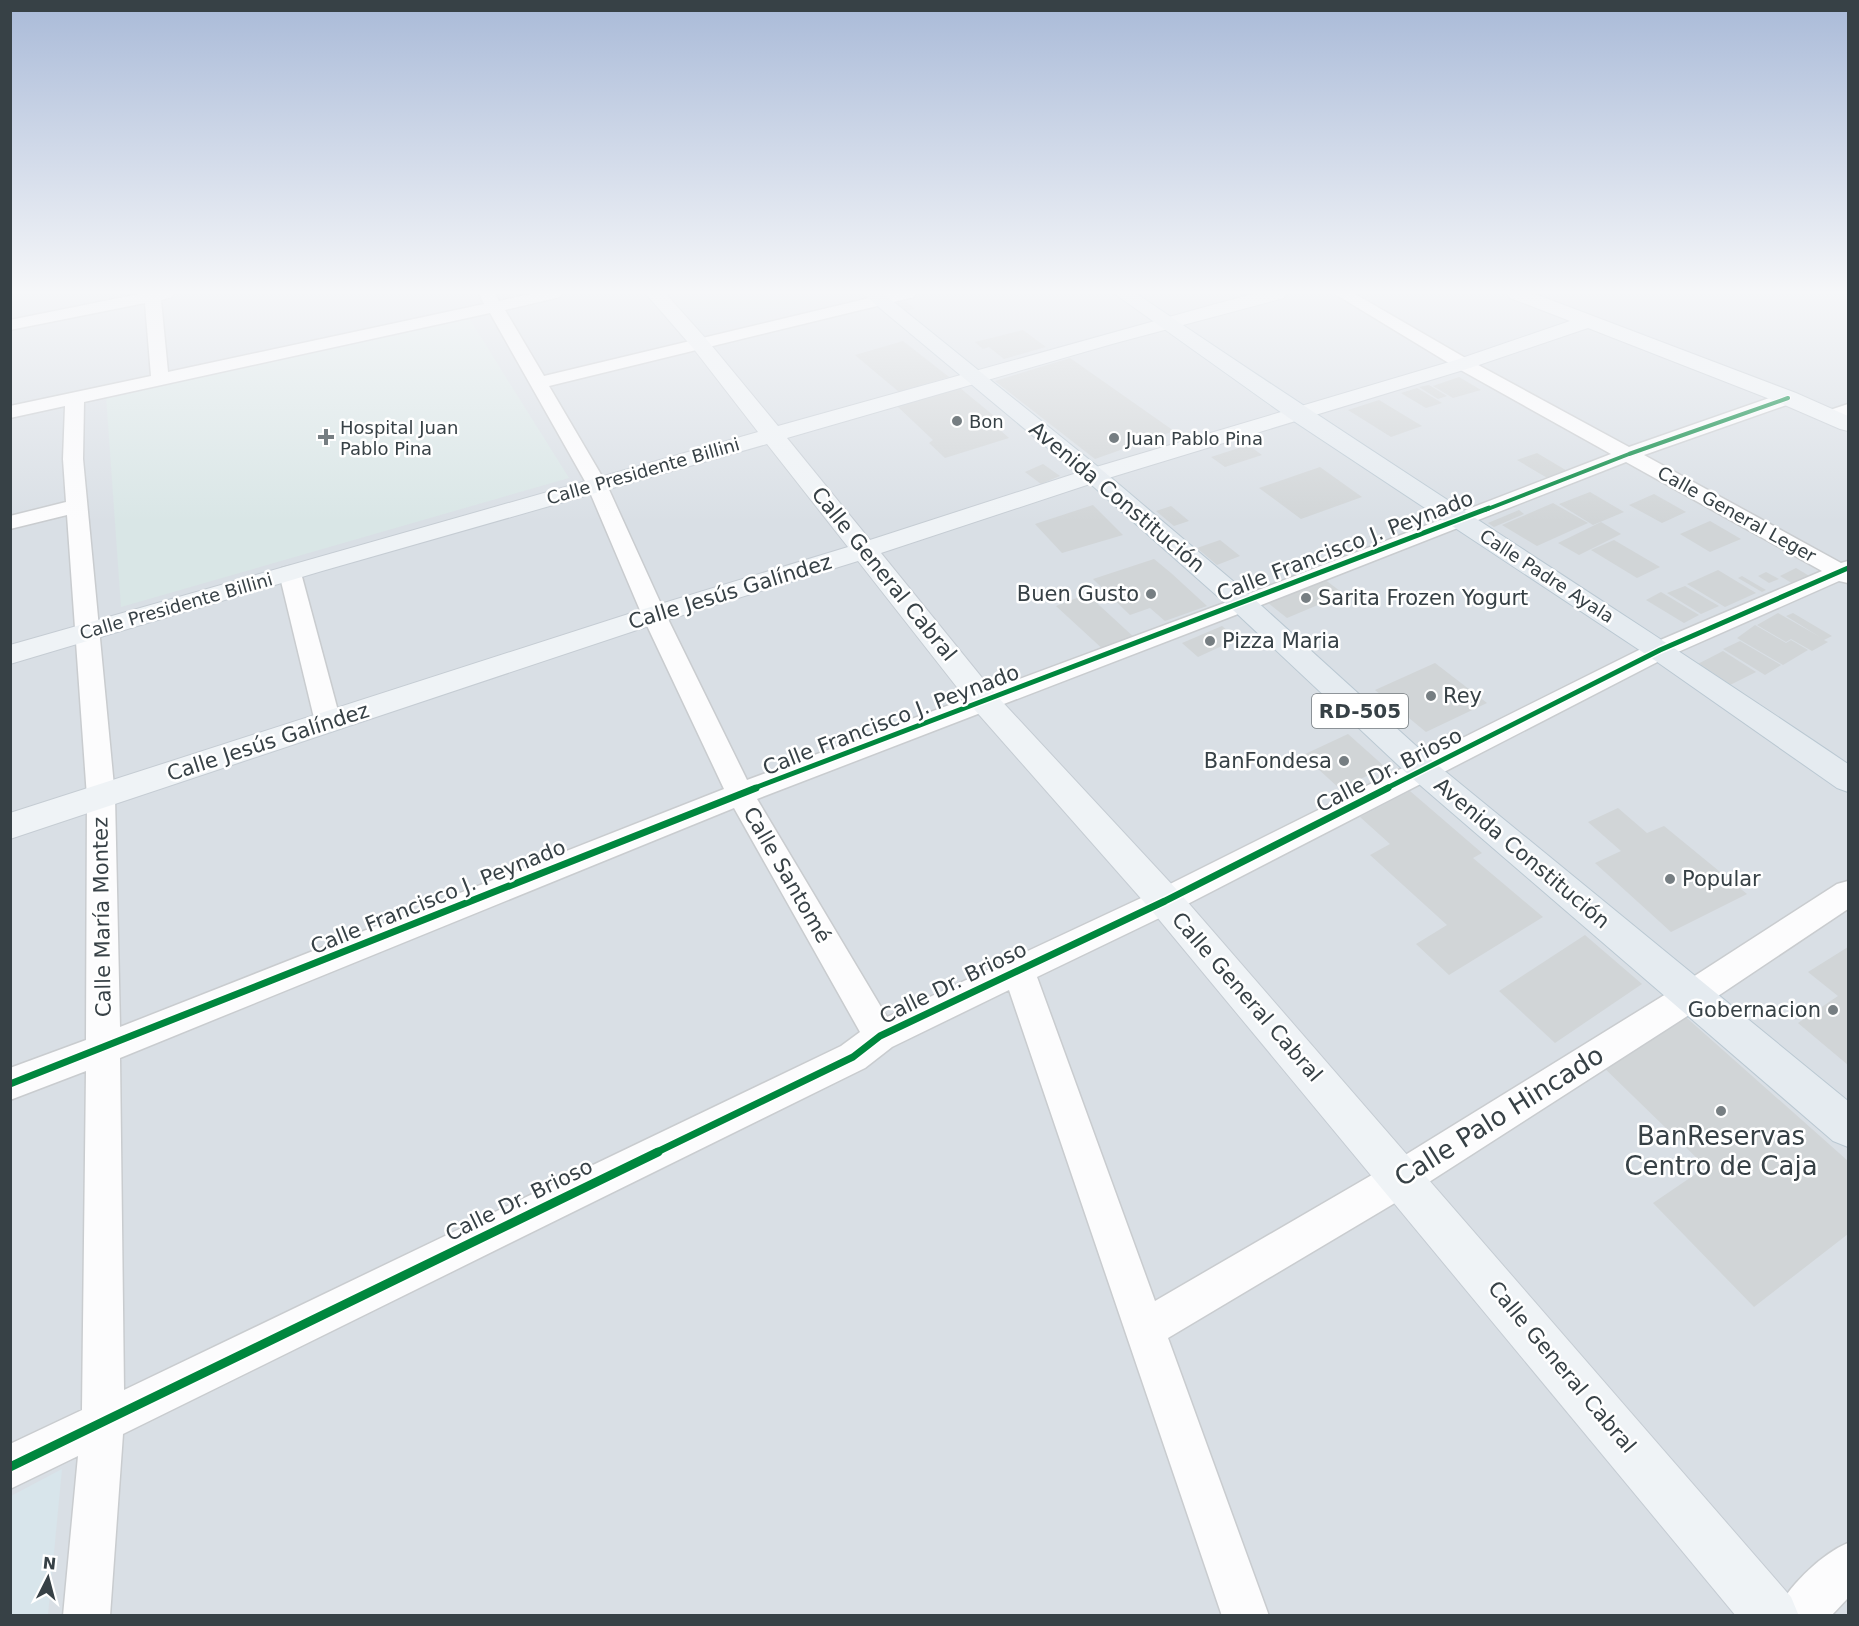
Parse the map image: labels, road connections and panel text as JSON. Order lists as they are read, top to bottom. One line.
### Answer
{"streets":{"main road":["Avenida Constitución","Calle Padre Ayala","RD-505"],"street":["Calle Presidente Billini","Calle General Leger","Calle Francisco J. Peynado","Calle General Cabral","Calle Jesús Galíndez","Calle Dr. Brioso","Calle Santomé","Calle María Montez","Calle Palo Hincado"]},"crossings":[["Calle Presidente Billini","Avenida Constitución"],["Calle Presidente Billini","Calle General Cabral"],["Calle Presidente Billini","Calle Santomé"],["Calle Presidente Billini","Calle María Montez"],["Avenida Constitución","Calle Francisco J. Peynado"],["Avenida Constitución","Calle Jesús Galíndez"],["Avenida Constitución","Calle Dr. Brioso"],["Avenida Constitución","Calle Palo Hincado"],["Calle General Leger","Calle Francisco J. Peynado"],["Calle General Leger","Calle Dr. Brioso"],["Calle Francisco J. Peynado","Calle General Cabral"],["Calle Francisco J. Peynado","Calle Padre Ayala"],["Calle Francisco J. Peynado","Calle Santomé"],["Calle Francisco J. Peynado","Calle María Montez"],["Calle General Cabral","Calle Jesús Galíndez"],["Calle General Cabral","Calle Dr. Brioso"],["Calle General Cabral","Calle Palo Hincado"],["Calle Padre Ayala","Calle Jesús Galíndez"],["Calle Padre Ayala","Calle Dr. Brioso"],["Calle Jesús Galíndez","Calle Santomé"],["Calle Jesús Galíndez","Calle María Montez"],["Calle Dr. Brioso","Calle Santomé"],["Calle Dr. Brioso","Calle María Montez"]],"places":{"other":["Bon","Juan Pablo Pina","Buen Gusto","Sarita Frozen Yogurt","Pizza Maria","Rey","BanFondesa","Popular","Gobernacion","BanReservas Centro de Caja"],"health":["Hospital Juan Pablo Pina"]},"north":"top"}
